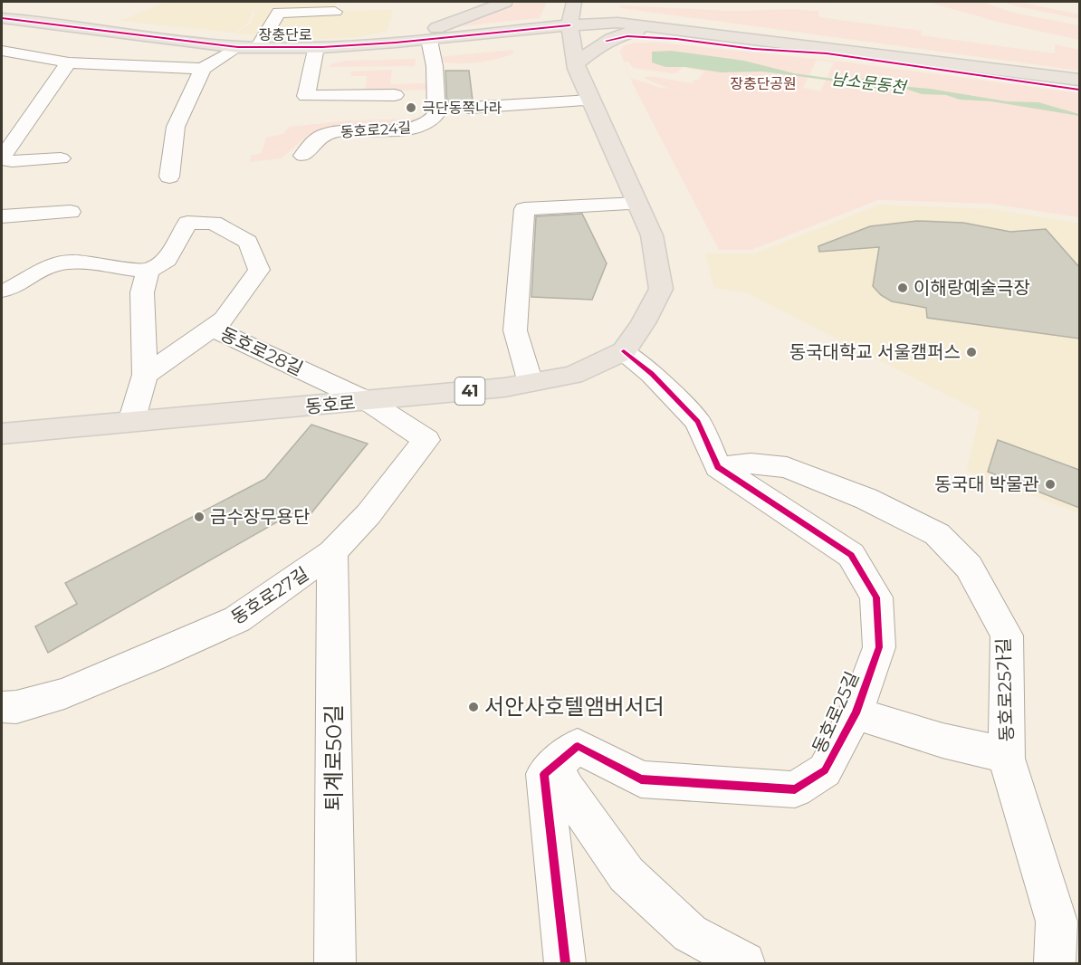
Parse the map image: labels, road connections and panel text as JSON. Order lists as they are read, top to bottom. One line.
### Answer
{"streets":{"main road":["장충단로","41","동호로"],"street":["동호로24길","동호로28길","동호로27길","동호로25가길","동호로25길","퇴계로50길"]},"crossings":[["장충단로","동호로24길"],["동호로28길","동호로"],["동호로28길","동호로27길"],["동호로","동호로27길"],["동호로27길","퇴계로50길"],["동호로25가길","동호로25길"]],"water":["남소문동천"],"parks":["장충단공원"],"places":["극단동쪽나라","이해랑예술극장","동국대학교 서울캠퍼스","동국대 박물관","금수장무용단","서안사호텔앰버서더"]}
